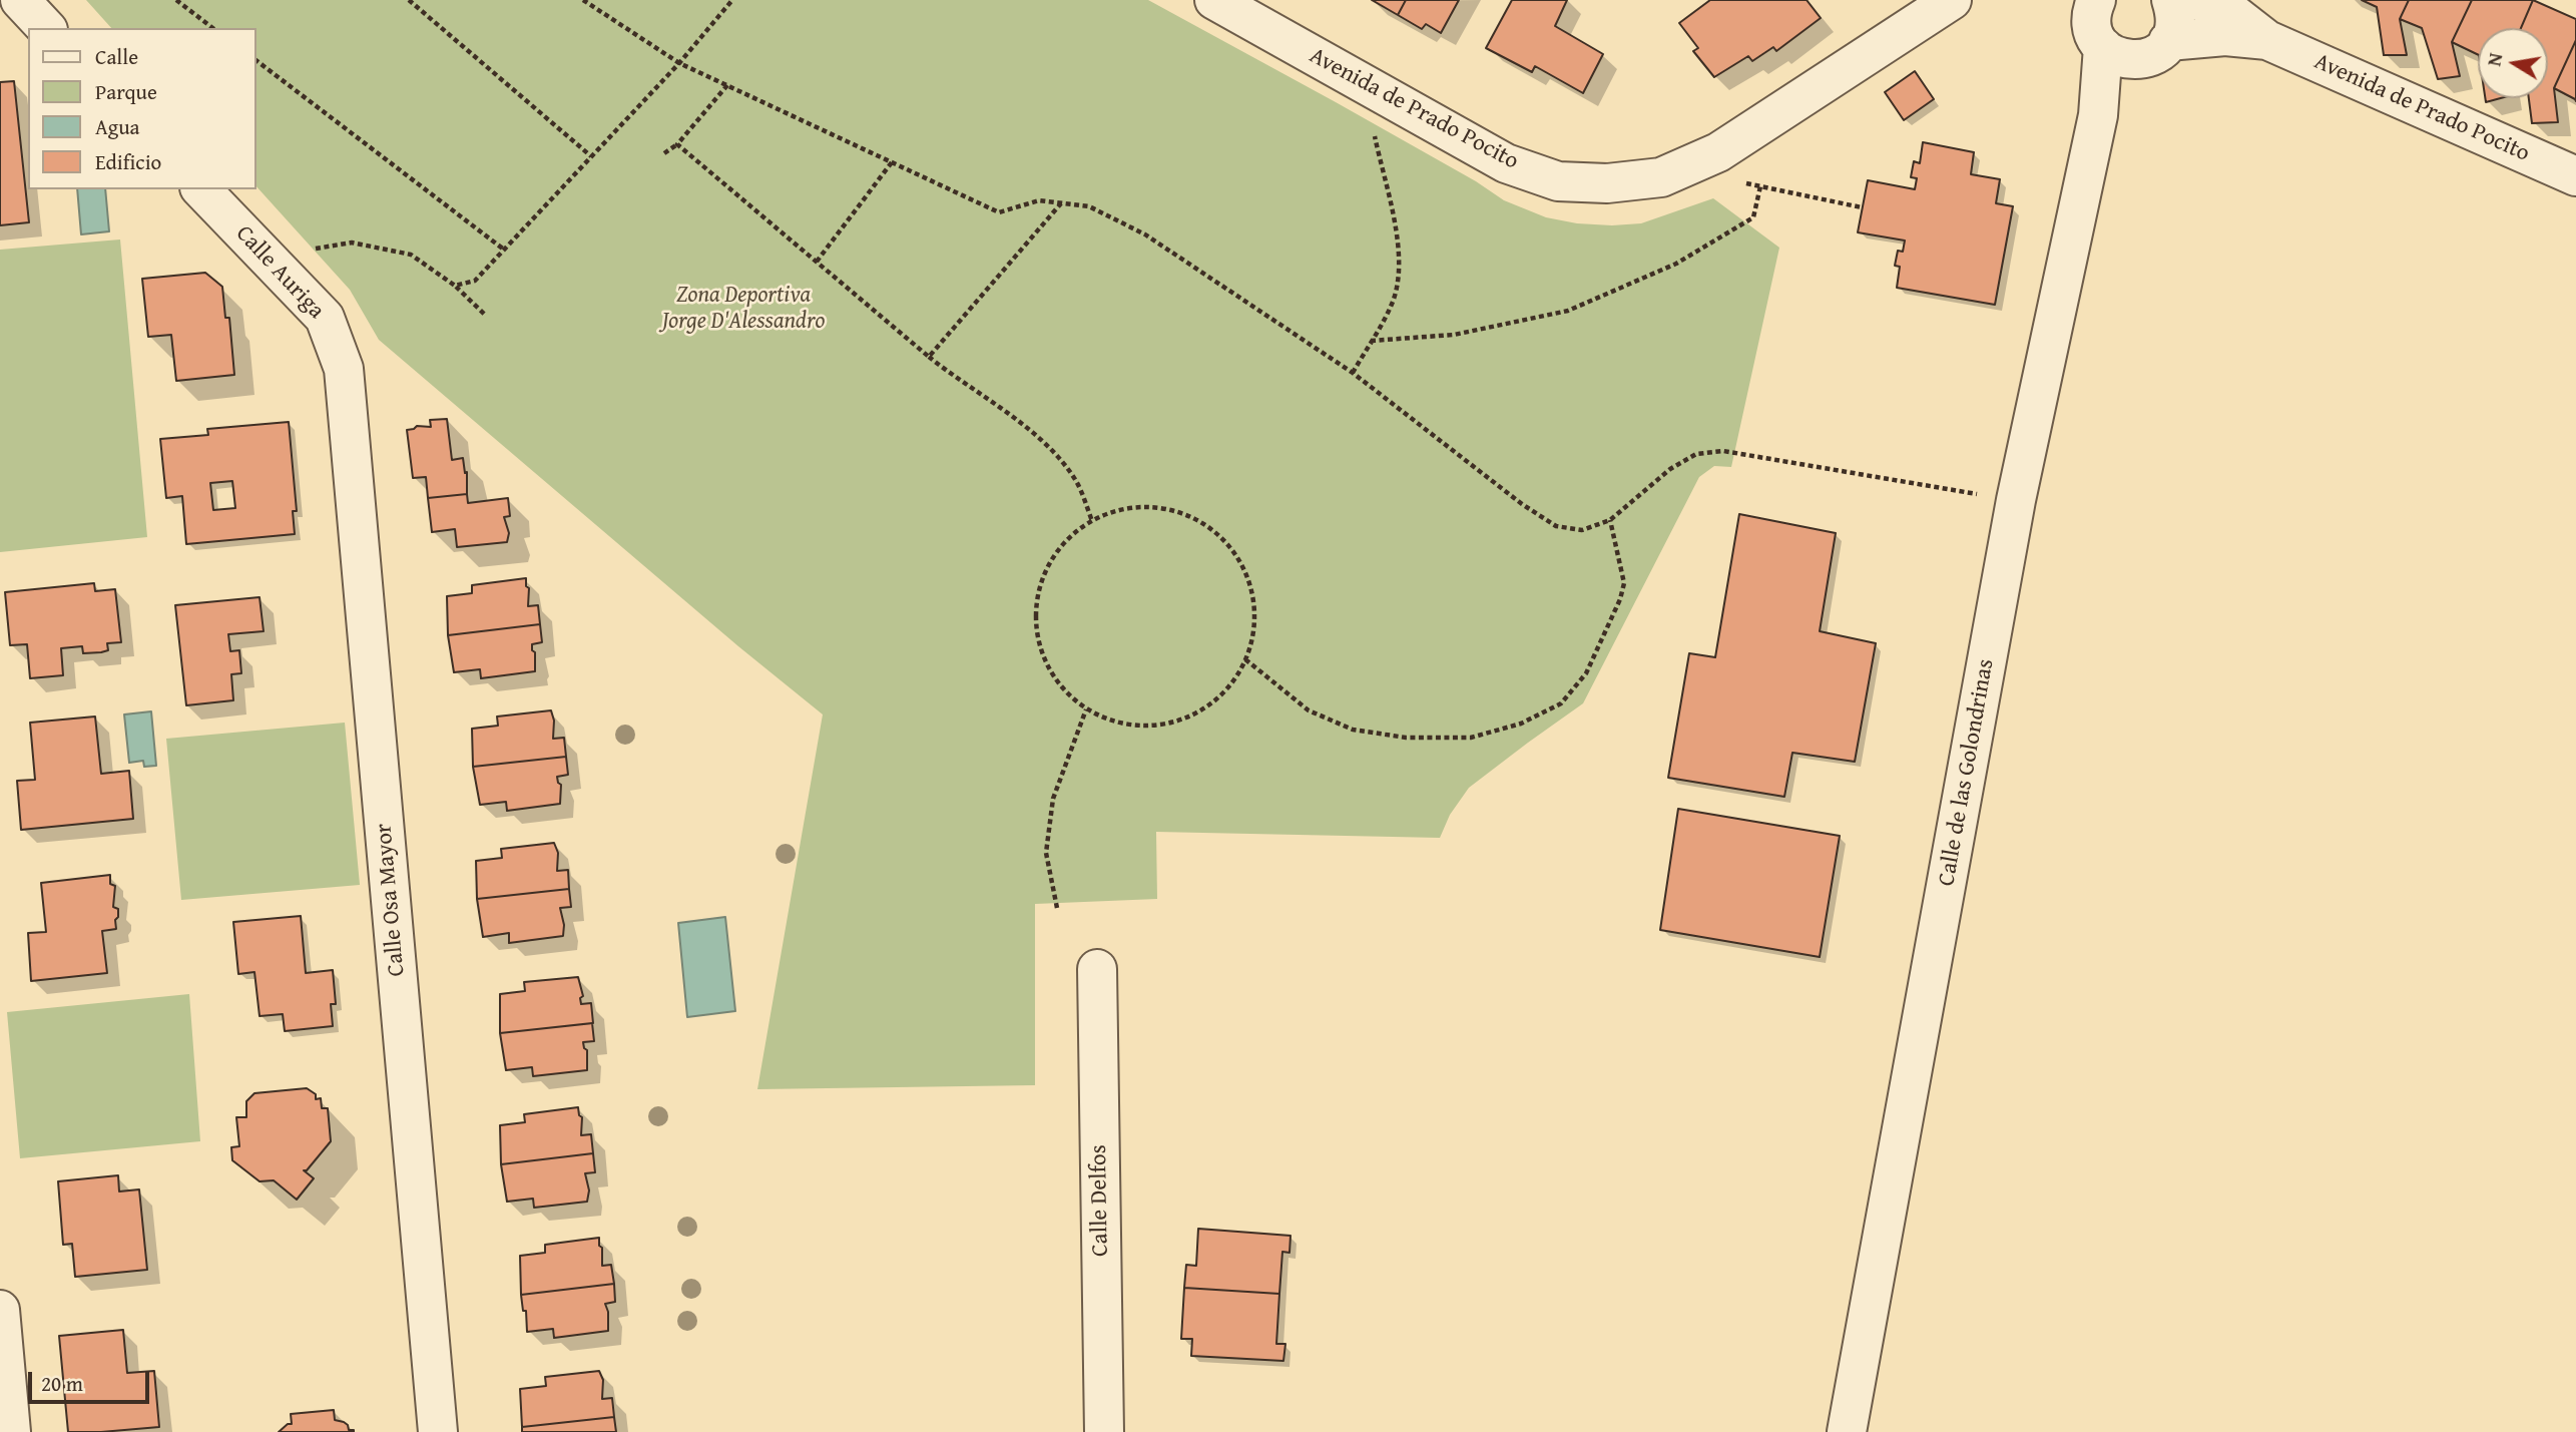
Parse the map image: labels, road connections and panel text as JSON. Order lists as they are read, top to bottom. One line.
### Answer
{"streets":{"street":["Avenida de Prado Pocito","Calle Auriga","Calle de las Golondrinas","Calle Osa Mayor","Calle Delfos"]},"crossings":[["Avenida de Prado Pocito","Calle de las Golondrinas"],["Calle Auriga","Calle Osa Mayor"]],"parks":["Zona Deportiva Jorge D'Alessandro"],"legend":["Calle","Parque","Agua","Edificio"],"scale_bar":"20 m","north":"left"}
